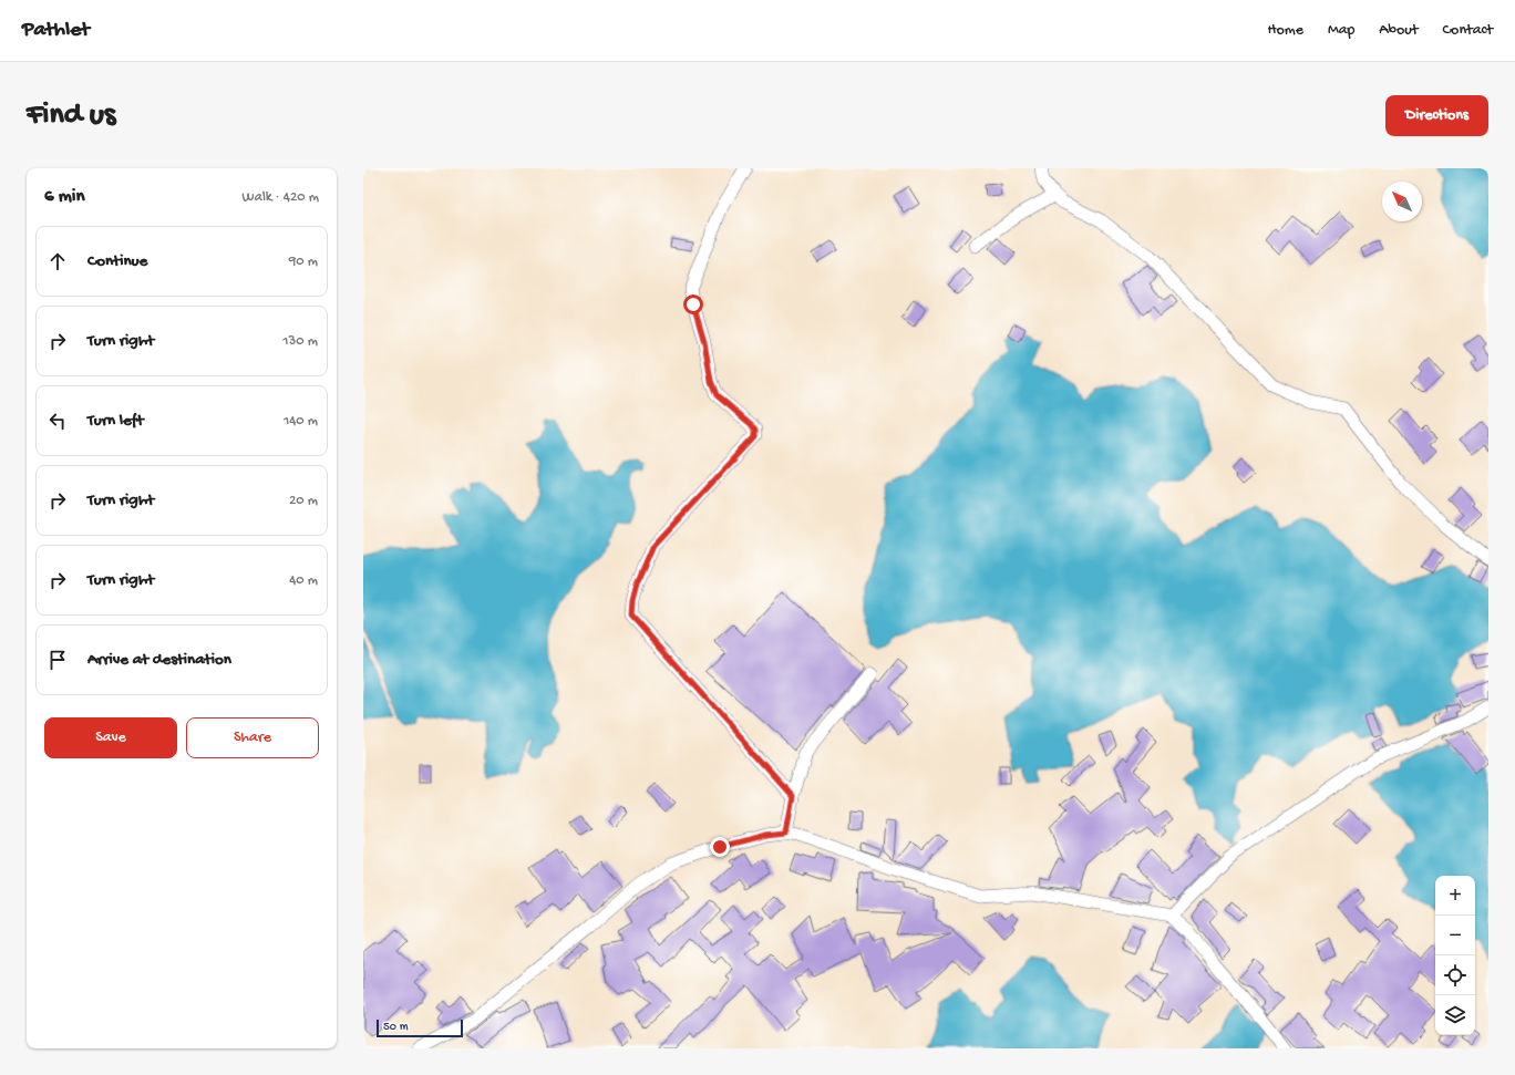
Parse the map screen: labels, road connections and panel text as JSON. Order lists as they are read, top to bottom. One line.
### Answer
{"scale_bar":"50 m","north":"top left","page":{"header":"Pathlet","nav":["Home","Map","About","Contact"],"buttons":["Directions",["Save","Share"]],"title":"Find us","heading":["6 min","Walk · 420 m"],"list":[["Continue","90 m"],["Turn right","130 m"],["Turn left","140 m"],["Turn right","20 m"],["Turn right","40 m"],"Arrive at destination"],"map_buttons":["+","−"],"scale":"50 m"}}
